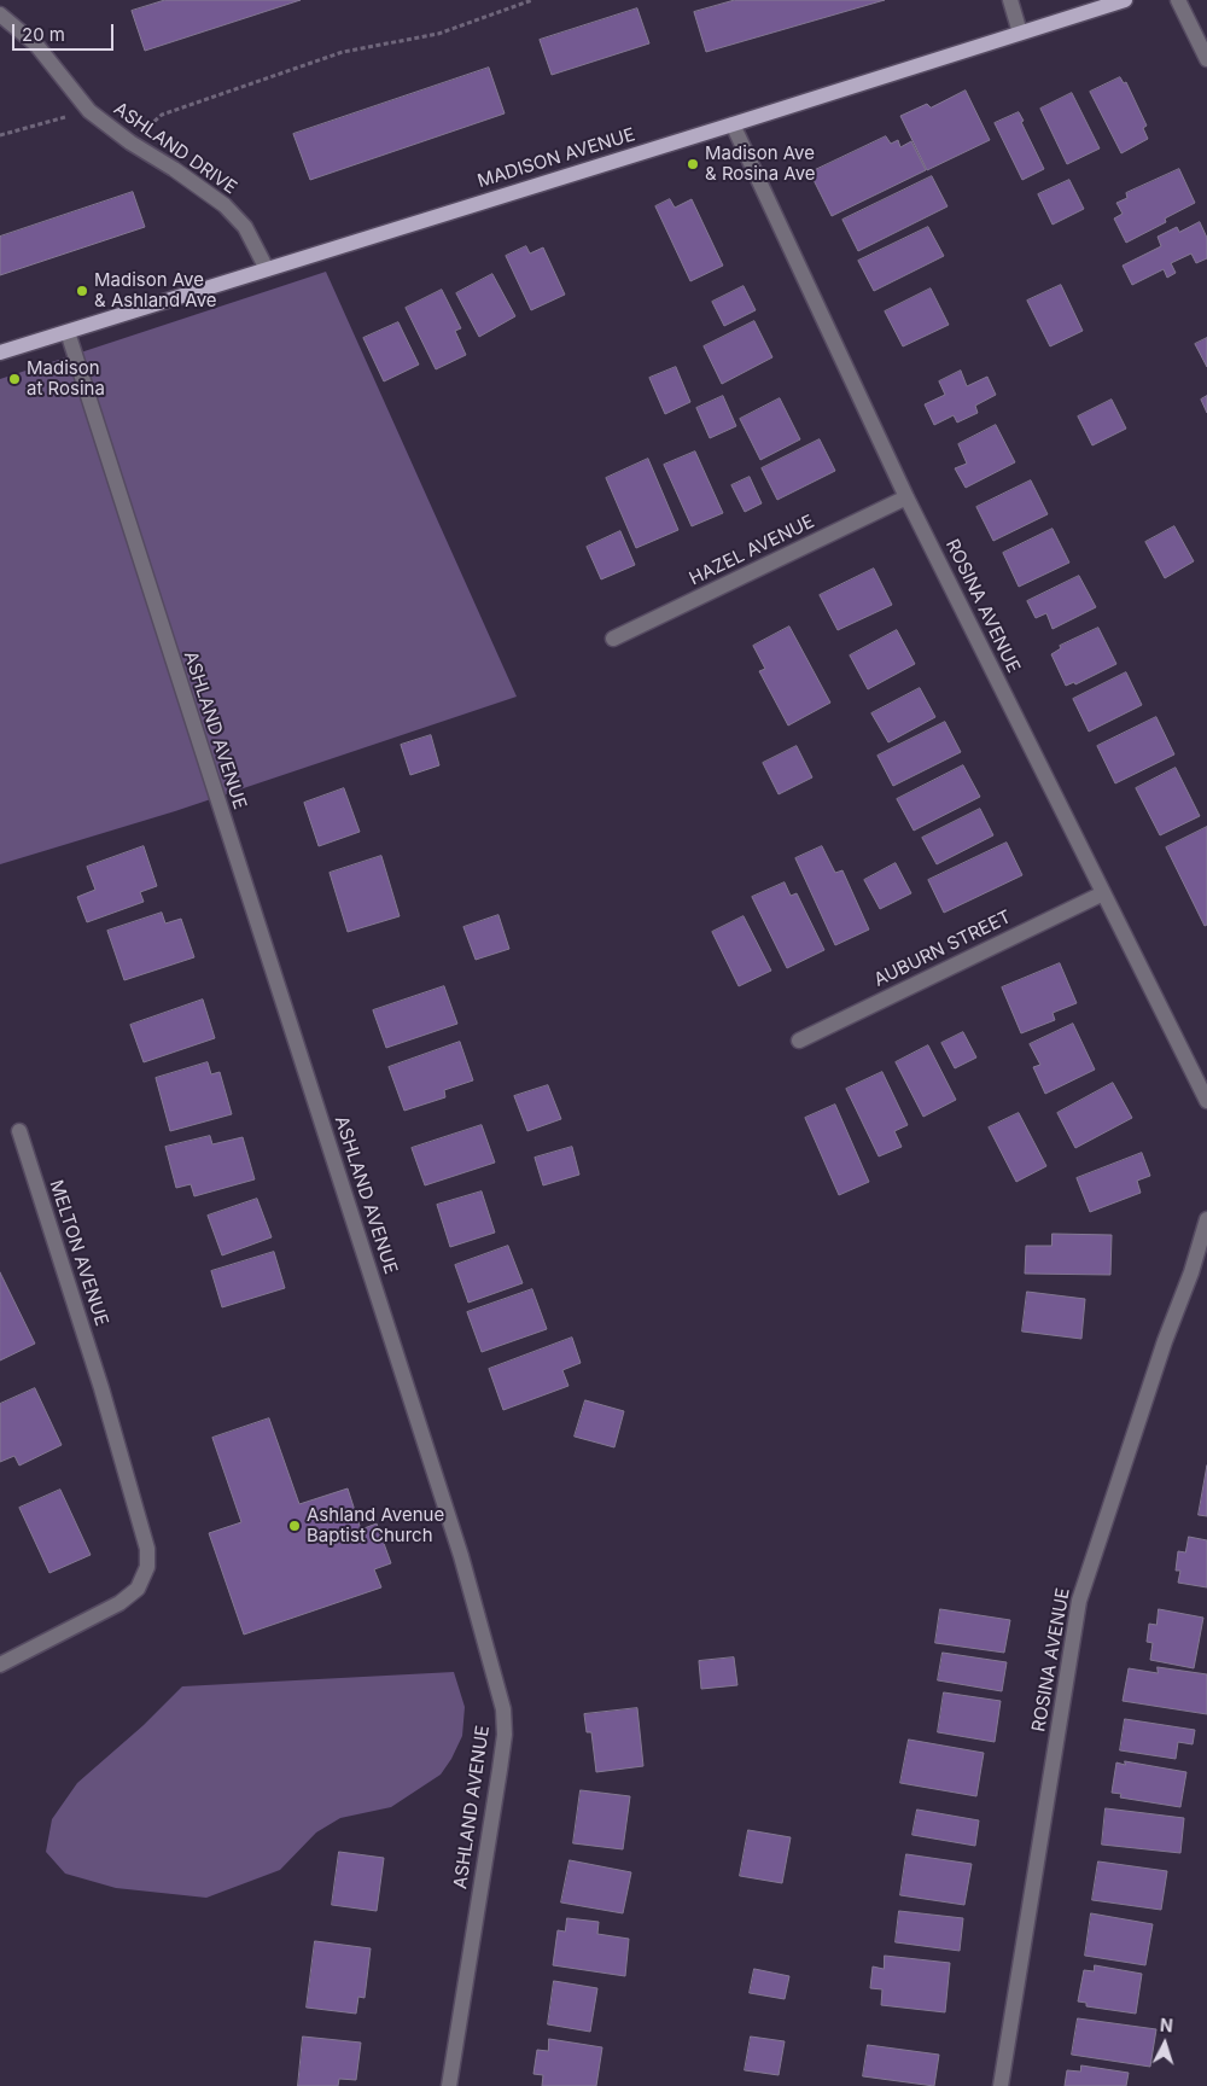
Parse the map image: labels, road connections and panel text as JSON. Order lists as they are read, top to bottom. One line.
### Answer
{"streets":{"main road":["MADISON AVENUE"],"street":["ASHLAND DRIVE","HAZEL AVENUE","ROSINA AVENUE","ASHLAND AVENUE","AUBURN STREET","MELTON AVENUE"]},"crossings":[["ASHLAND DRIVE","MADISON AVENUE"],["MADISON AVENUE","ROSINA AVENUE"],["MADISON AVENUE","ASHLAND AVENUE"],["HAZEL AVENUE","ROSINA AVENUE"],["ROSINA AVENUE","AUBURN STREET"]],"places":["Madison Ave & Rosina Ave","Madison Ave & Ashland Ave","Madison at Rosina","Ashland Avenue Baptist Church"],"scale_bar":"20 m","north":"top"}
